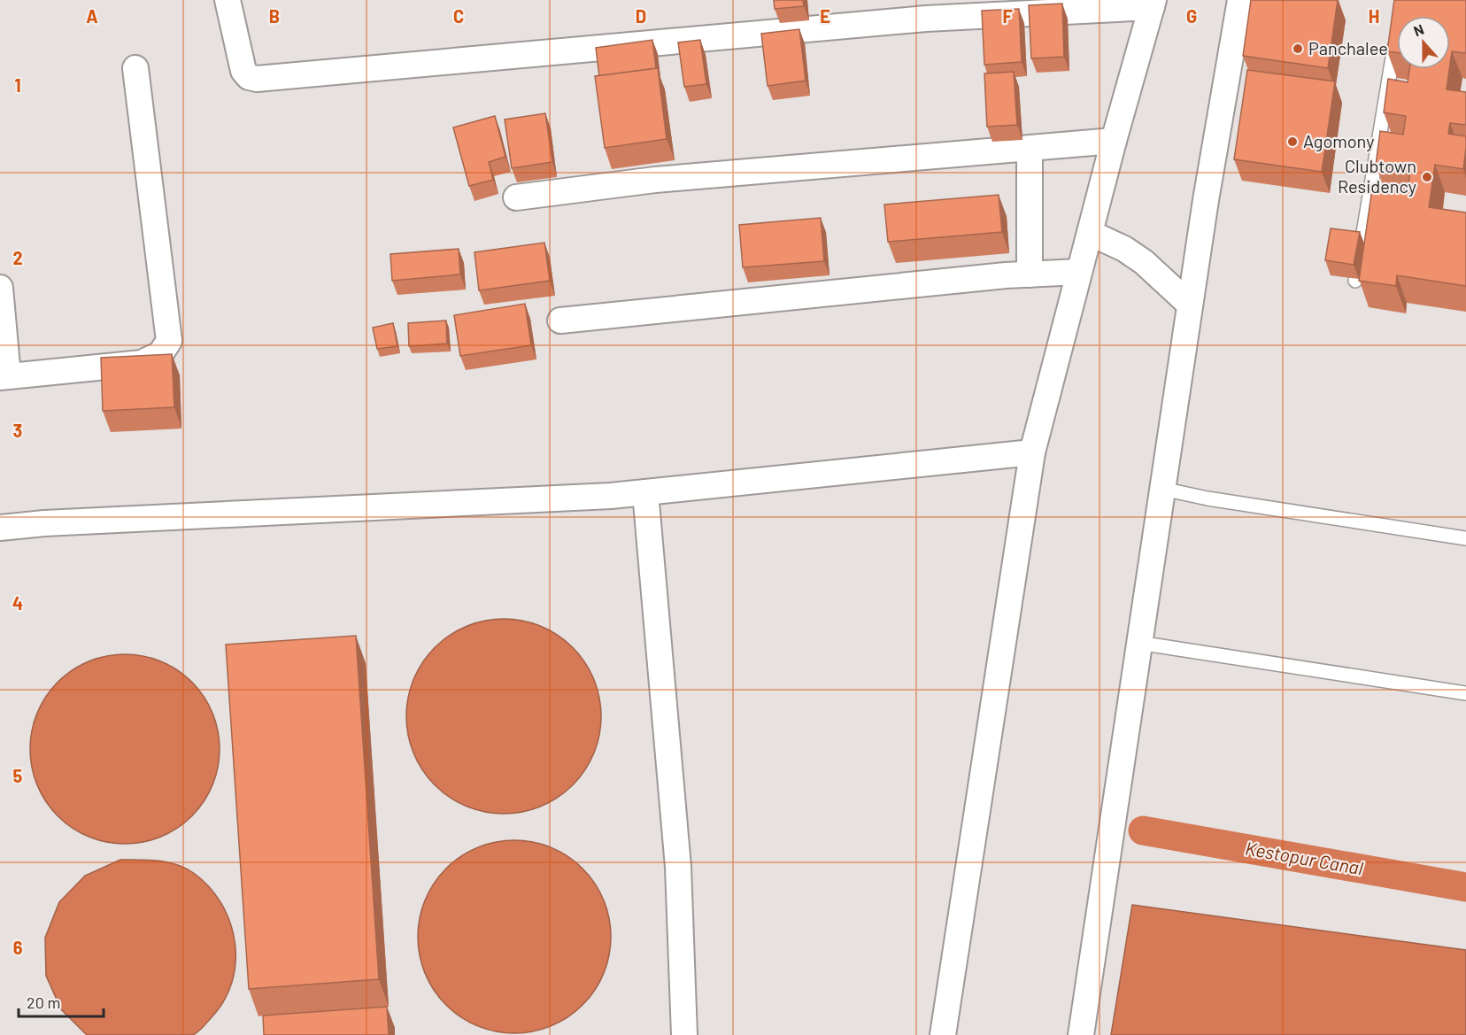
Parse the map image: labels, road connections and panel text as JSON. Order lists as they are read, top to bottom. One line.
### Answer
{"water":["Kestopur Canal"],"places":["Panchalee","Agomony","Clubtown Residency"],"scale_bar":"20 m","north":"top","grid":{"columns":["A","B","C","D","E","F","G","H"],"rows":["1","2","3","4","5","6"]}}
